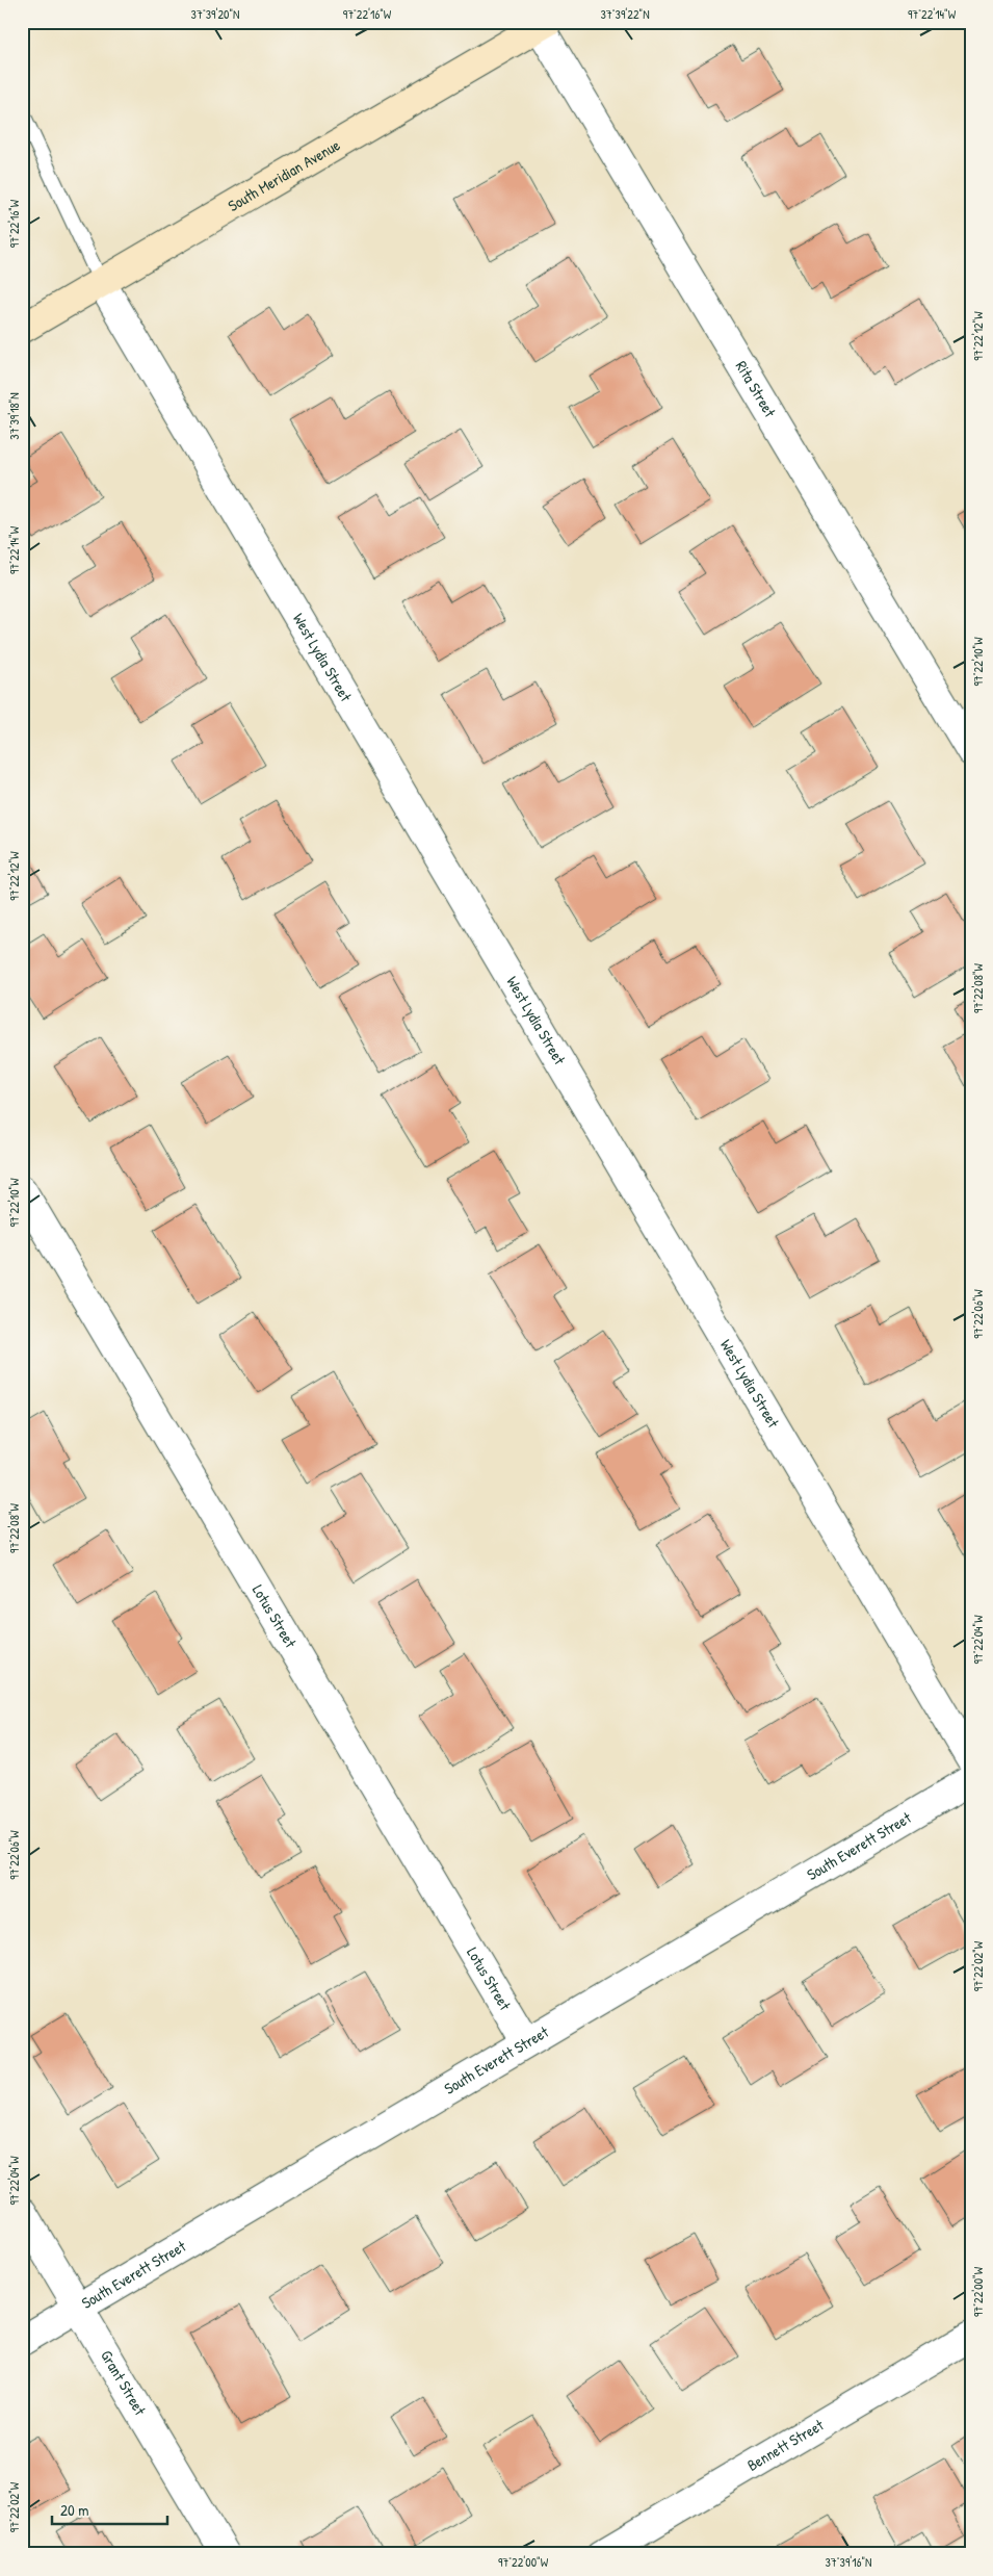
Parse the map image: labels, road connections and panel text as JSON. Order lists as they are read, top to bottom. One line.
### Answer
{"streets":{"main road":["South Meridian Avenue"],"street":["Rita Street","West Lydia Street","Lotus Street","South Everett Street","Grant Street","Bennett Street"]},"crossings":[["South Meridian Avenue","Rita Street"],["South Meridian Avenue","West Lydia Street"],["Lotus Street","South Everett Street"],["South Everett Street","Grant Street"]],"scale_bar":"20 m","coordinates":["37°39'20\"N","97°22'16\"W","37°39'22\"N","97°22'14\"W","97°22'12\"W","37°39'18\"N","97°22'10\"W","97°22'08\"W","97°22'06\"W","97°22'04\"W","97°22'02\"W","97°22'00\"W","37°39'16\"N"]}
